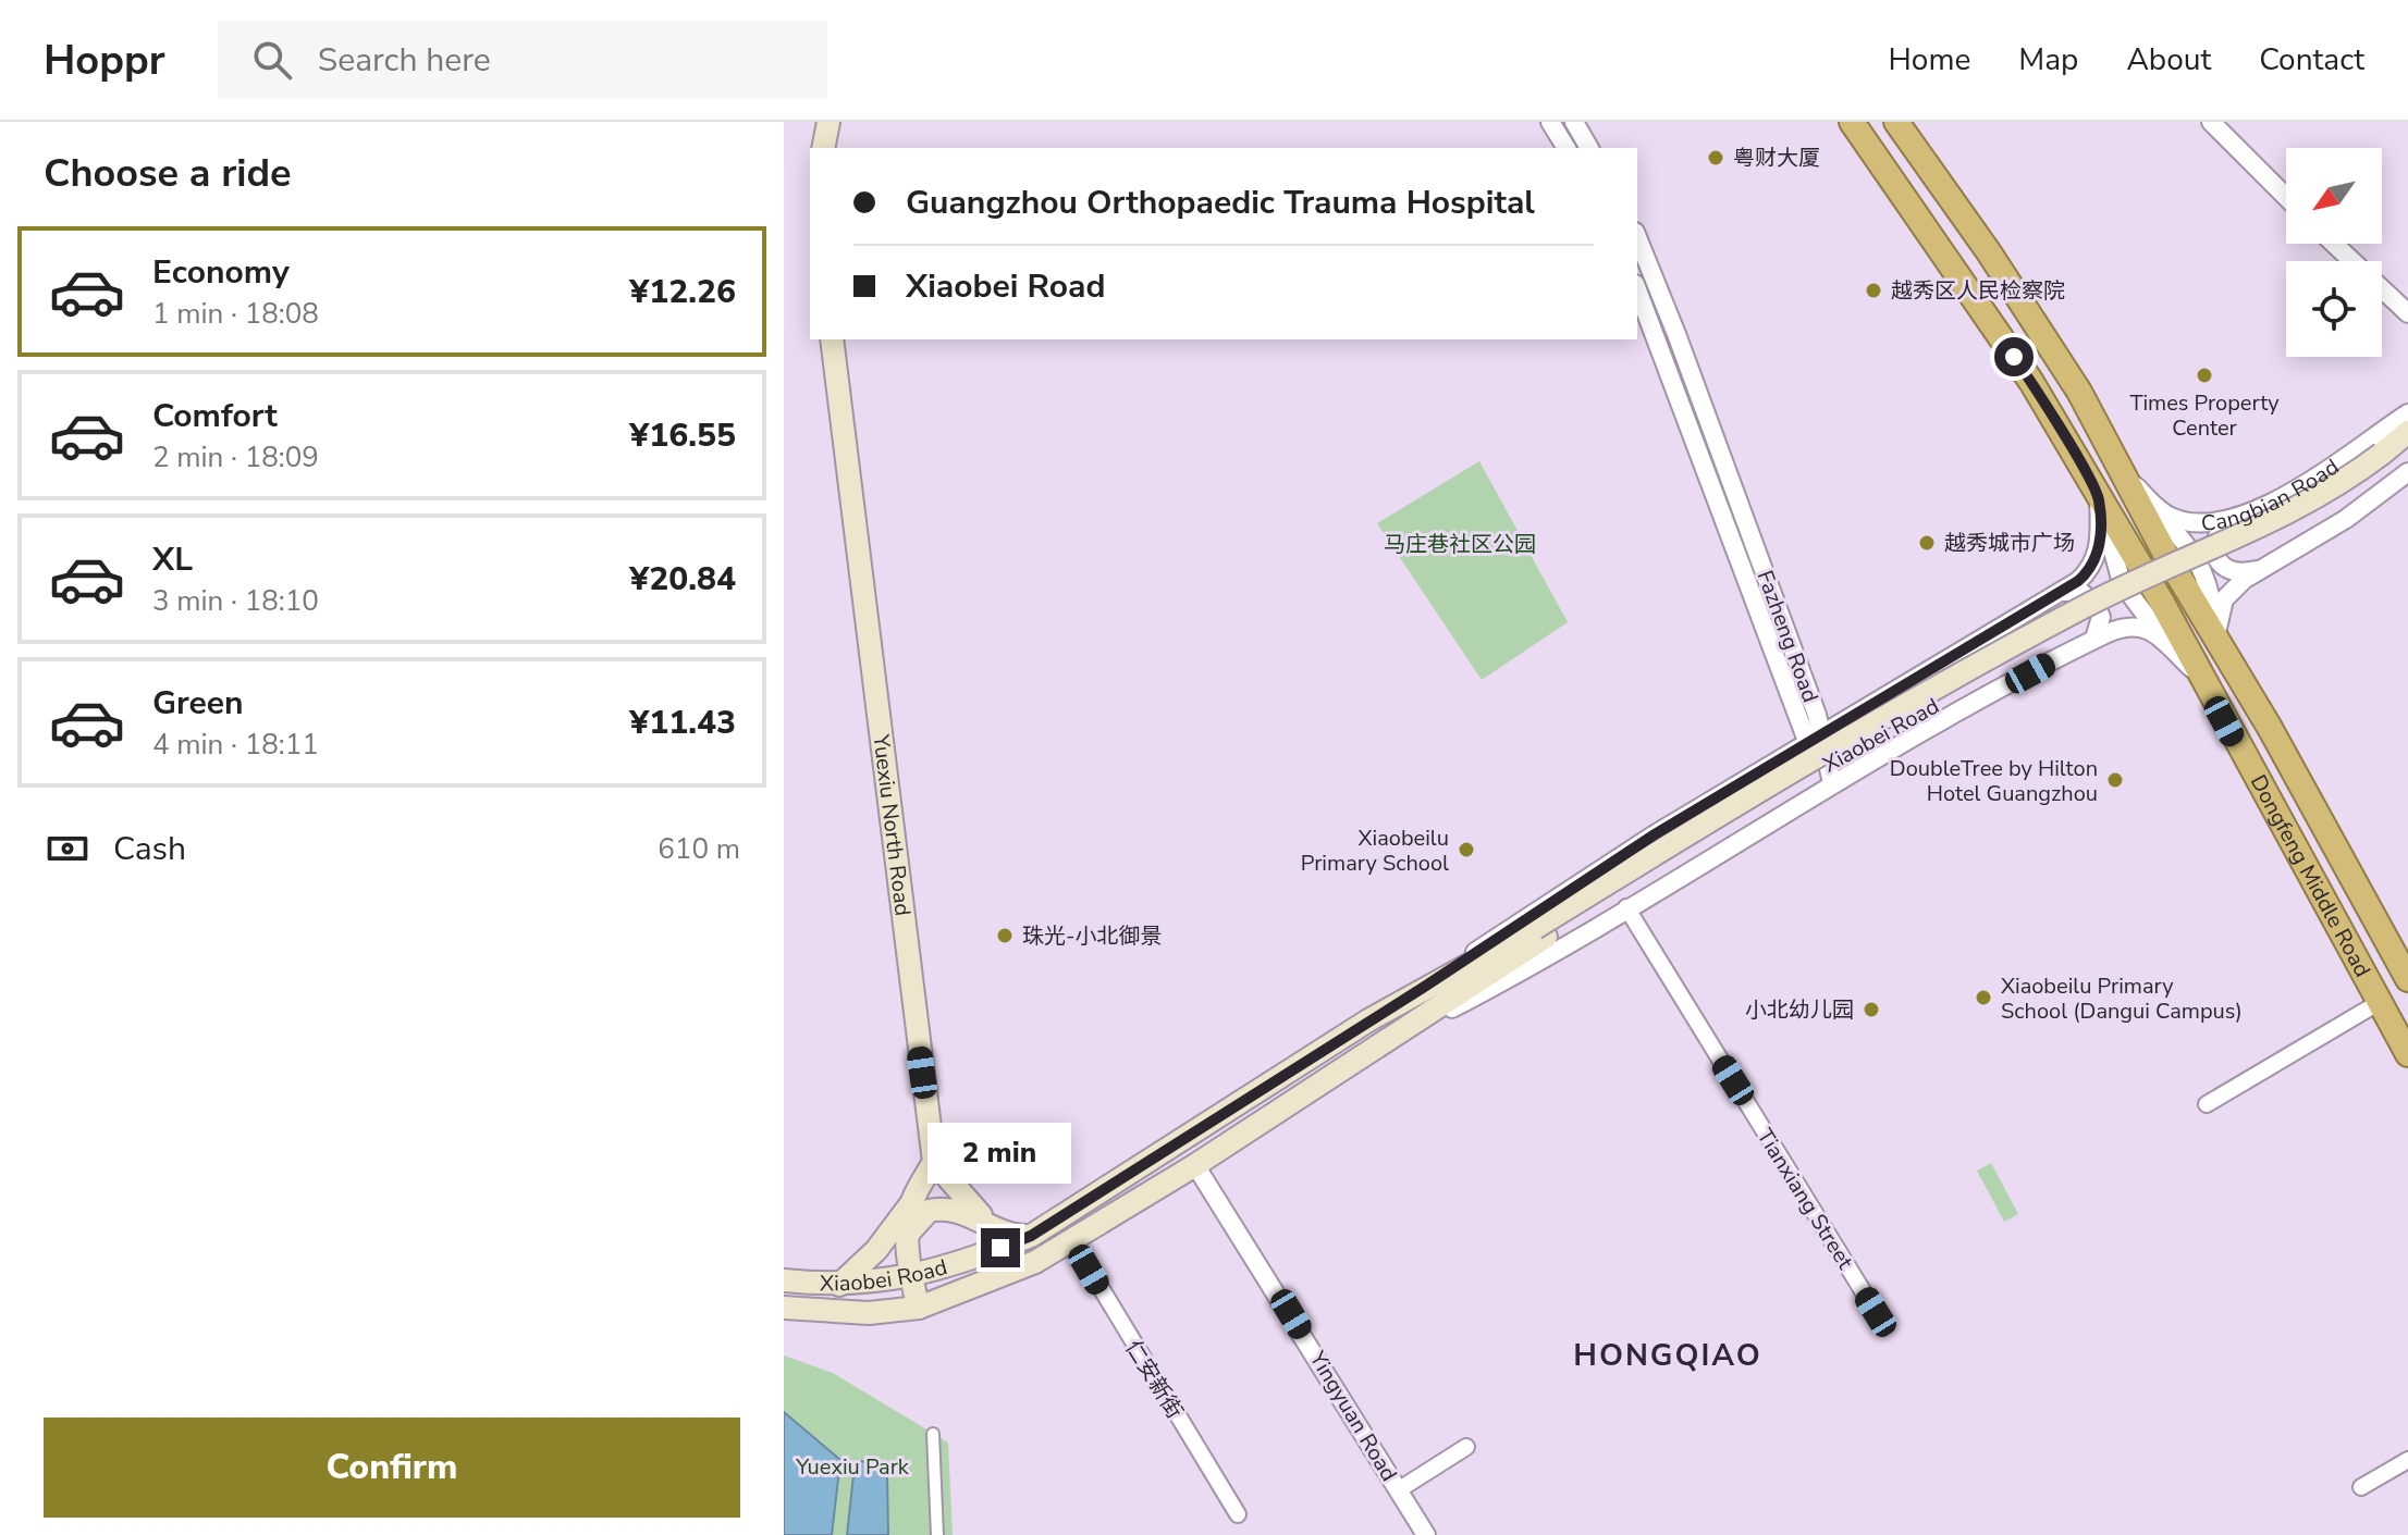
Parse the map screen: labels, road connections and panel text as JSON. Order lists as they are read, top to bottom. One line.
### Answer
{"streets":{"highway":["Dongfeng Middle Road"],"main road":["Xiaobei Road","Yuexiu North Road"],"street":["Cangbian Road","Fazheng Road","Tianxiang Street","仁安新街","Yingyuan Road"]},"crossings":[["Cangbian Road","Dongfeng Middle Road"],["Fazheng Road","Xiaobei Road"],["Xiaobei Road","Dongfeng Middle Road"],["Xiaobei Road","Tianxiang Street"],["Xiaobei Road","仁安新街"],["Xiaobei Road","Yingyuan Road"]],"districts":["HONGQIAO"],"parks":["马庄巷社区公园","Yuexiu Park"],"places":["粤财大厦","越秀区人民检察院","Times Property Center","越秀城市广场","DoubleTree by Hilton Hotel Guangzhou","Xiaobeilu Primary School","珠光-小北御景","Xiaobeilu Primary School (Dangui Campus)","小北幼儿园"],"north":"bottom left","page":{"header":"Hoppr","search":"Search here","nav":["Home","Map","About","Contact"],"heading":"Choose a ride","banner":["Guangzhou Orthopaedic Trauma Hospital","Xiaobei Road"],"list":[{"name":"Economy","note":"1 min · 18:08","value":"¥12.26"},{"name":"Comfort","note":"2 min · 18:09","value":"¥16.55"},{"name":"XL","note":"3 min · 18:10","value":"¥20.84"},{"name":"Green","note":"4 min · 18:11","value":"¥11.43"}],"pay":["Cash","610 m"],"bubble":"2 min","buttons":"Confirm"}}
